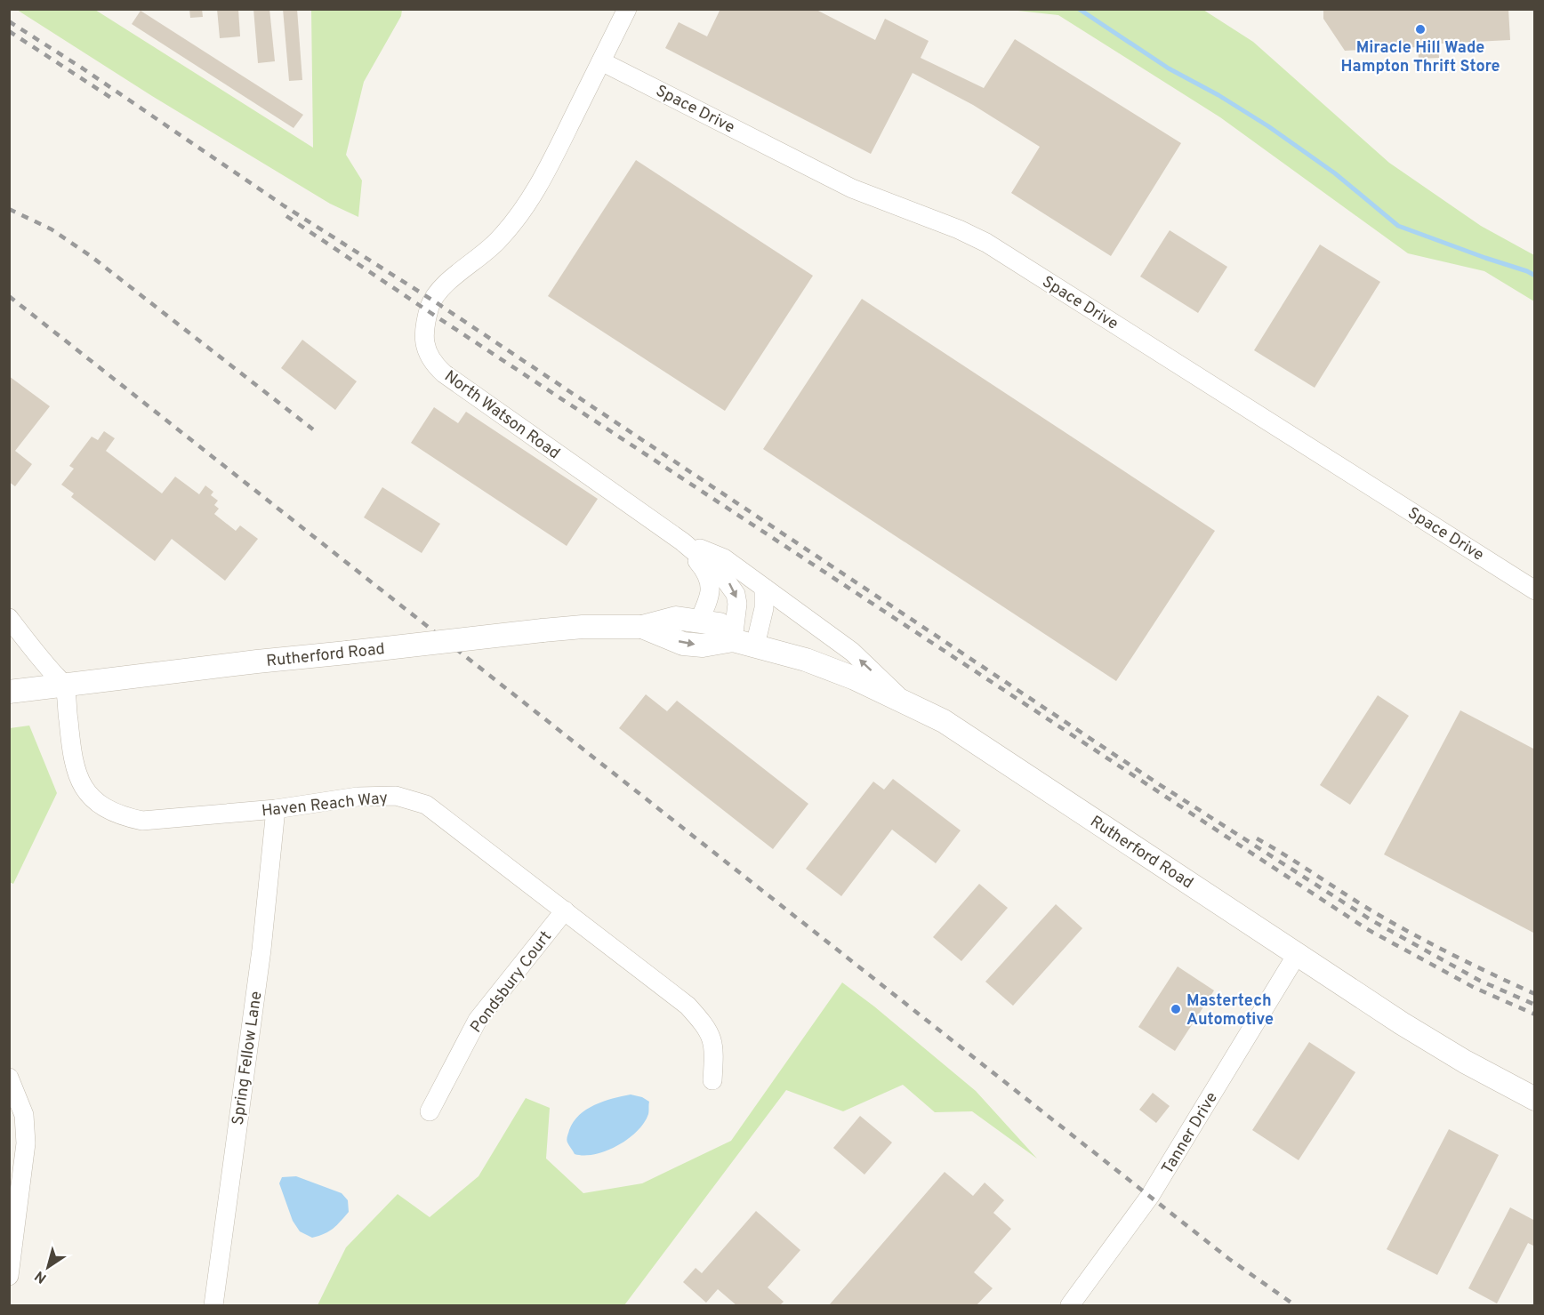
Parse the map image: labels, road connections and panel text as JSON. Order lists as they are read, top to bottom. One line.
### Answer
{"streets":{"street":["Space Drive","North Watson Road","Rutherford Road","Haven Reach Way","Pondsbury Court","Spring Fellow Lane","Tanner Drive"]},"crossings":[["Space Drive","North Watson Road"],["North Watson Road","Rutherford Road"],["Rutherford Road","Haven Reach Way"],["Rutherford Road","Tanner Drive"],["Haven Reach Way","Pondsbury Court"],["Haven Reach Way","Spring Fellow Lane"]],"places":["Miracle Hill Wade Hampton Thrift Store","Mastertech Automotive"],"north":"bottom left"}
